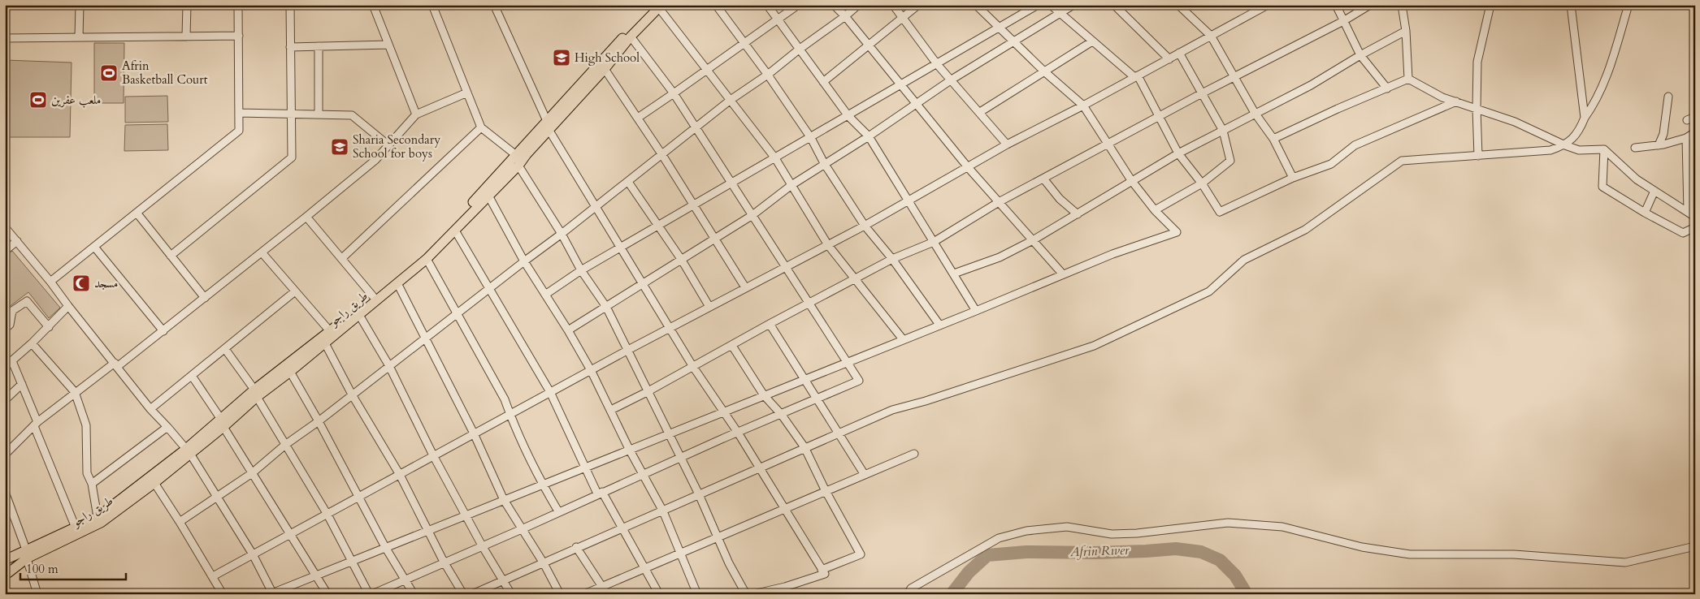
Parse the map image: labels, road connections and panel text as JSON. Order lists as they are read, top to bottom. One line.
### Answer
{"streets":{"main road":["طريق راجو"]},"water":["Afrin Rıver"],"places":{"school or university":["High School","Sharia Secondary School for boys"],"sports":["Afrin Basketball Court","ملعب عفرين"],"mosque":["مسجد"]},"scale_bar":"100 m"}
